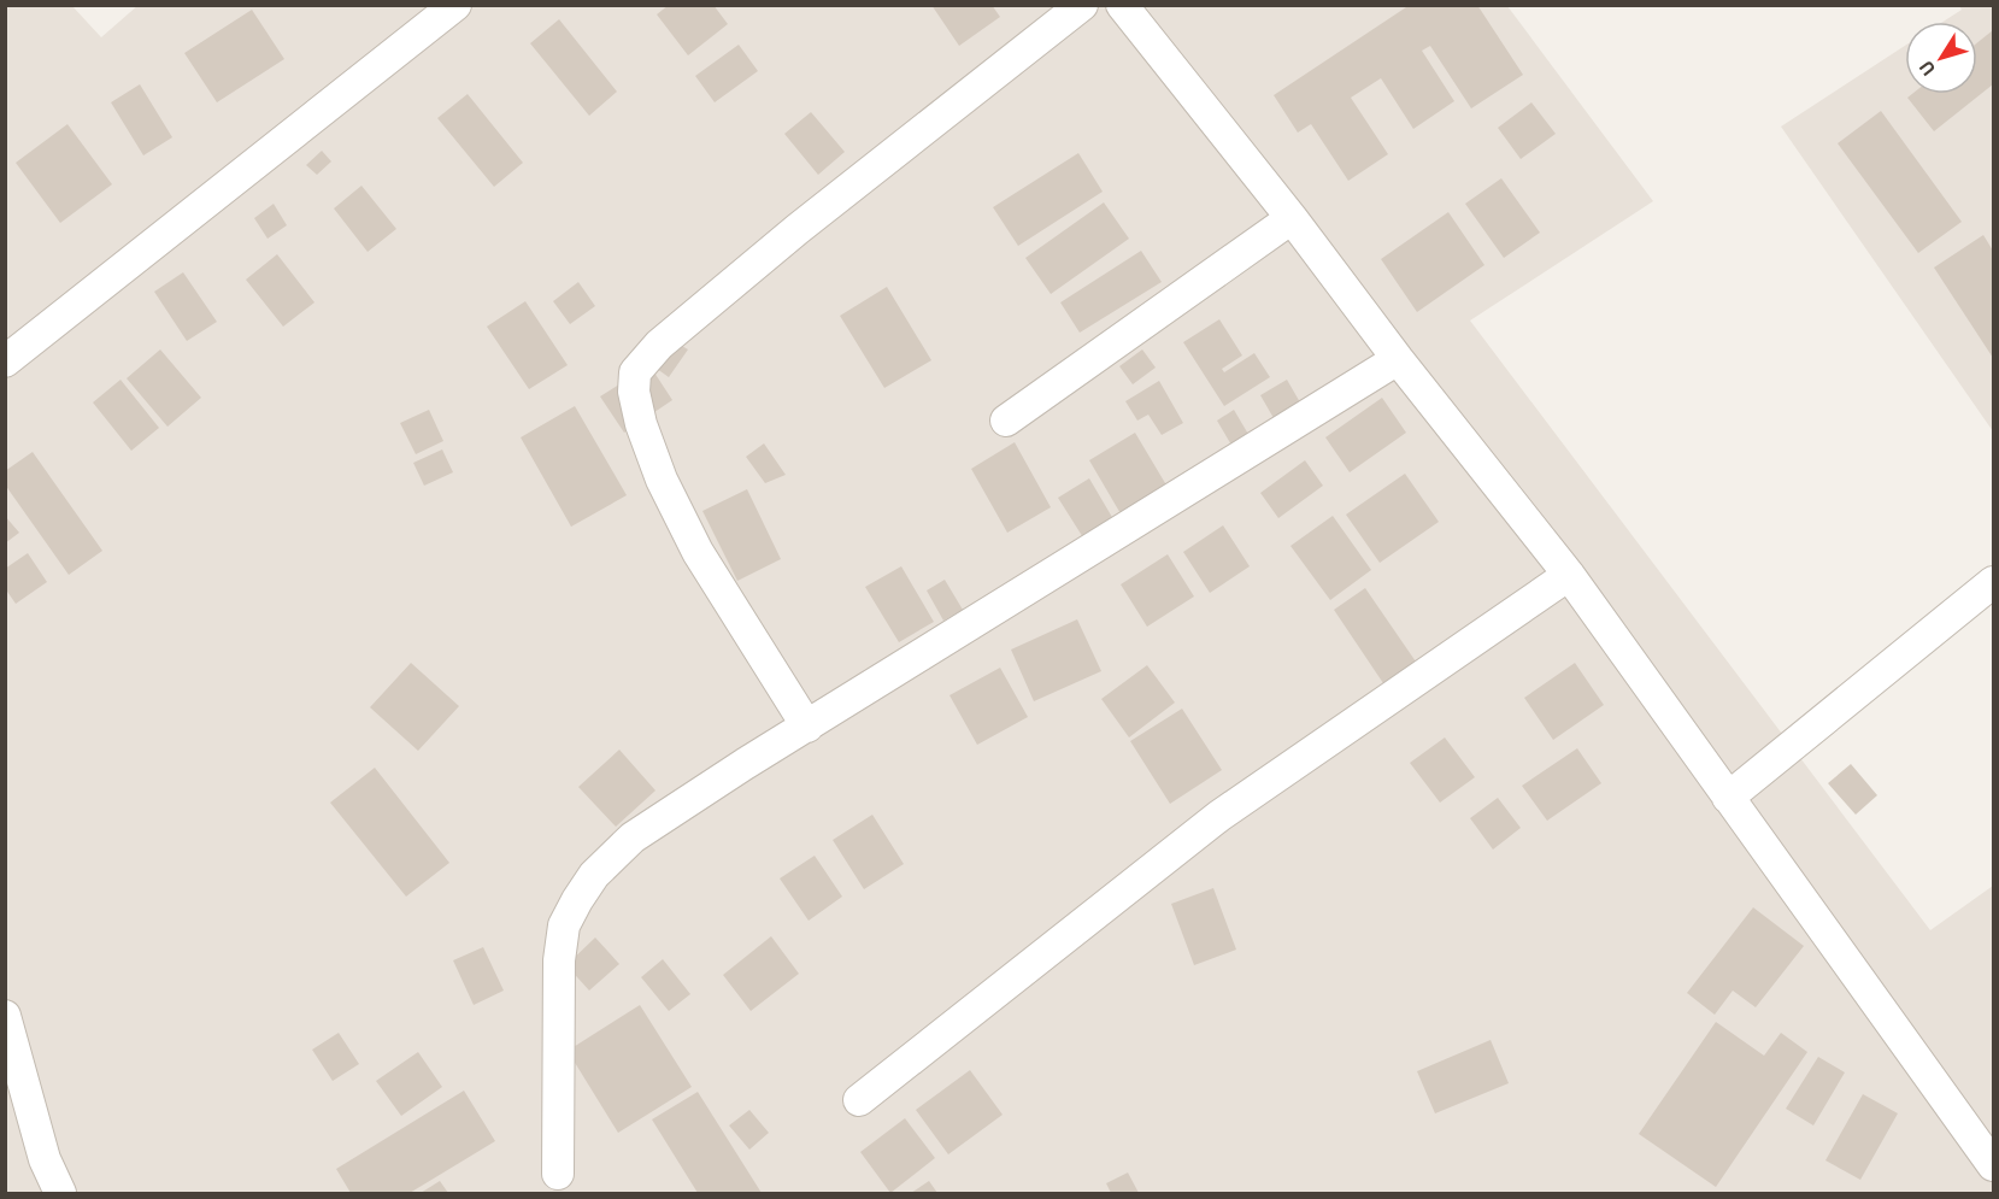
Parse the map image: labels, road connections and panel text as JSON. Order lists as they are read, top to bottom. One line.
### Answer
{"north":"bottom left"}
